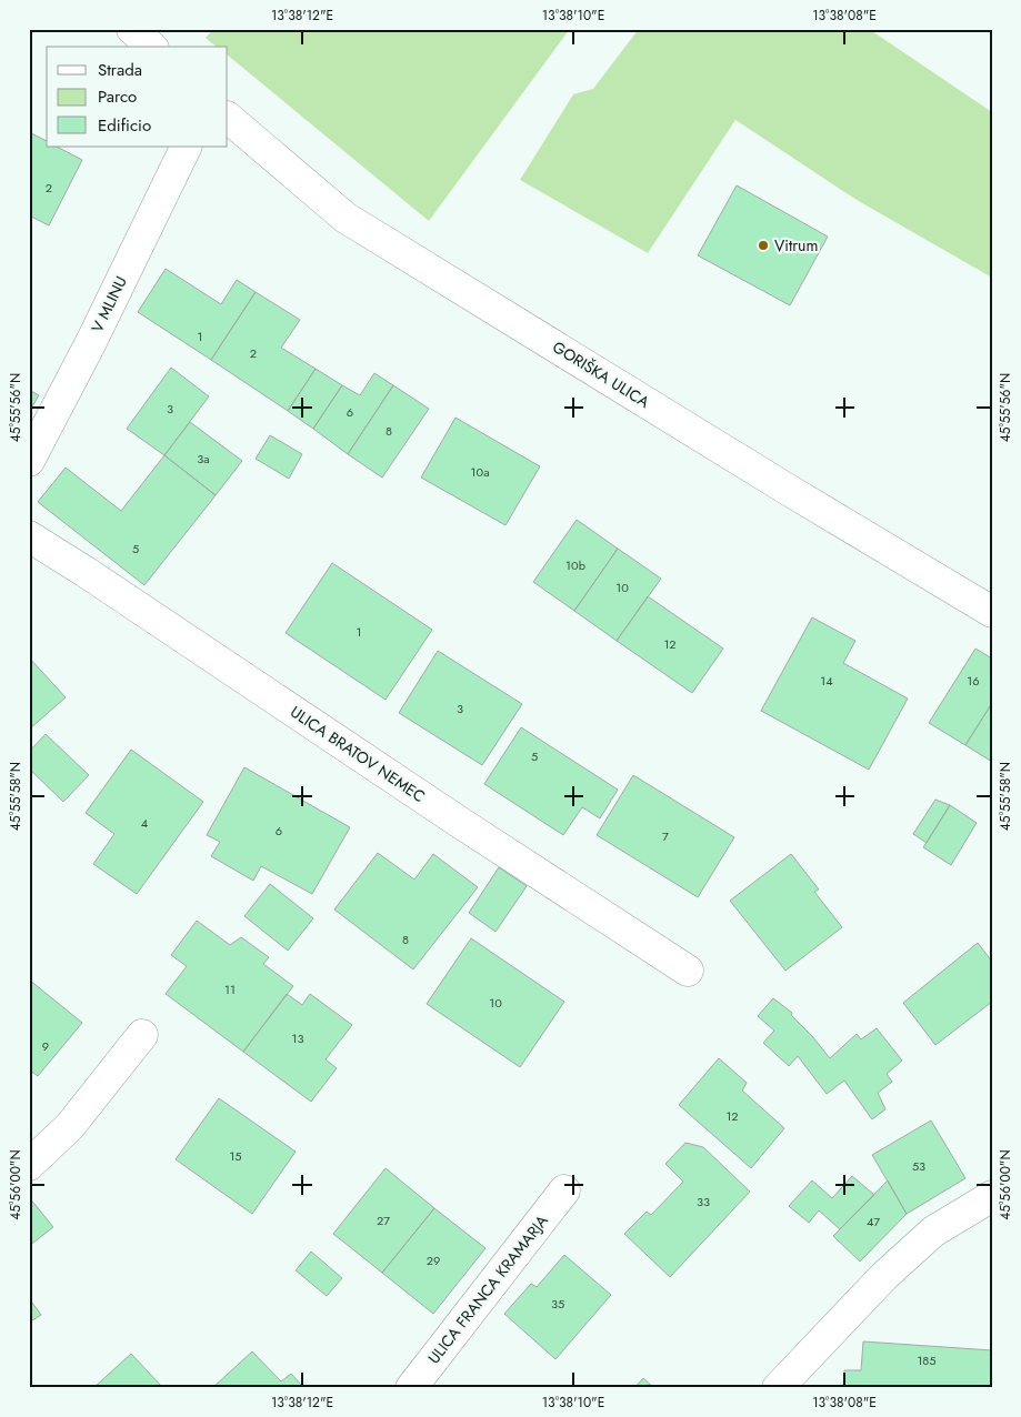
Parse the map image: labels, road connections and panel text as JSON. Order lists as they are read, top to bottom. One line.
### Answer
{"streets":{"street":["V MLINU","GORIŠKA ULICA","ULICA BRATOV NEMEC","ULICA FRANCA KRAMARJA"]},"places":["Vitrum"],"house_numbers":["2","1","2","3","6","8","3a","10a","5","10b","10","1","12","14","16","3","5","4","6","7","8","11","10","13","9","12","15","53","33","27","47","29","35","185"],"legend":["Strada","Parco","Edificio"],"coordinates":["13°38'12\"E","13°38'10\"E","13°38'08\"E","45°55'56\"N","45°55'58\"N","45°56'00\"N"]}
